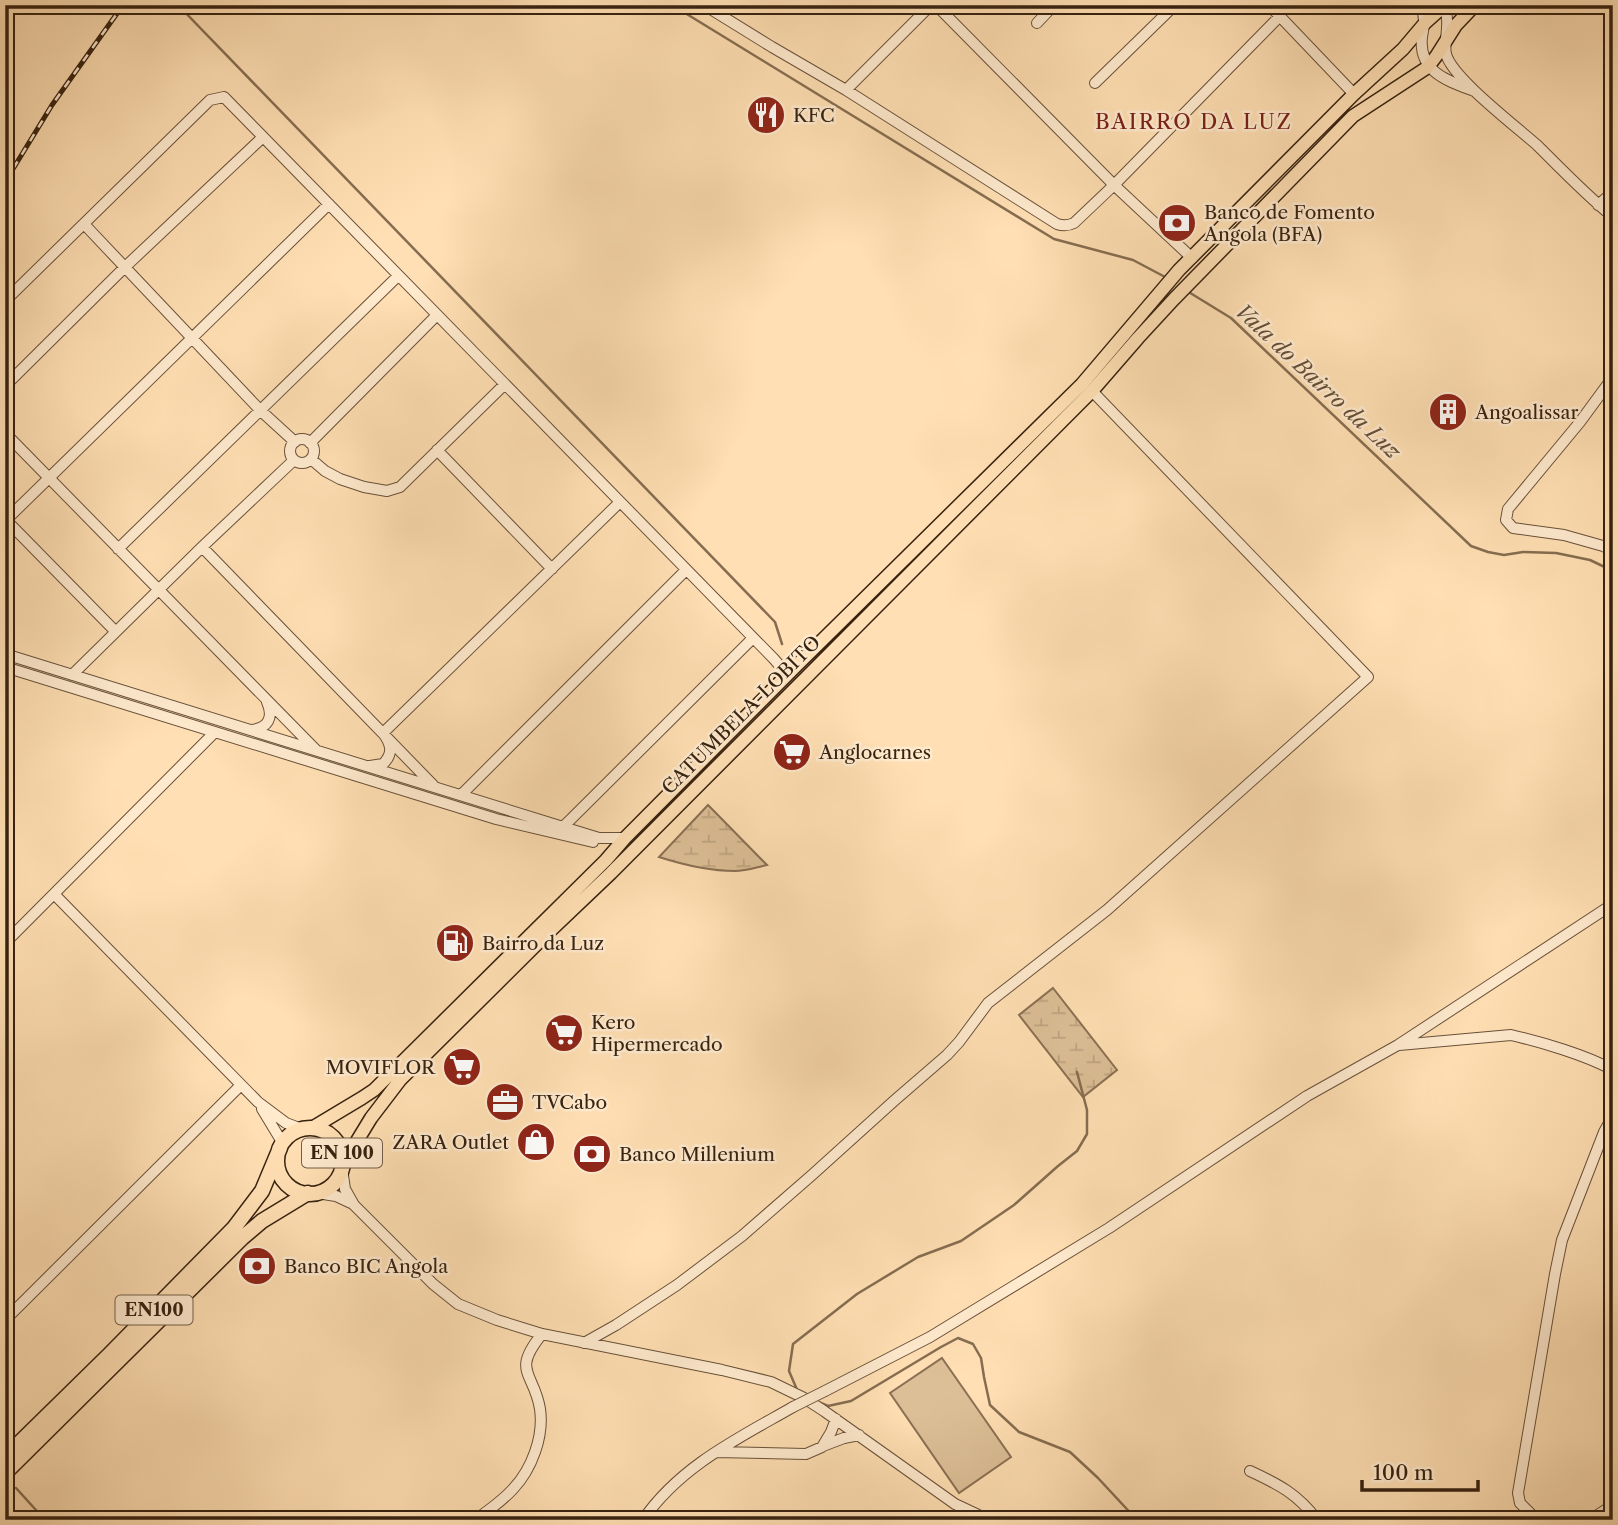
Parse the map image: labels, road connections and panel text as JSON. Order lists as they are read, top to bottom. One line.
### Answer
{"streets":{"highway":["EN 100","EN100"],"main road":["CATUMBELA-LOBITO"]},"crossings":[["CATUMBELA-LOBITO","EN 100"],["CATUMBELA-LOBITO","EN100"],["EN 100","EN100"]],"districts":["BAIRRO DA LUZ"],"water":["Vala do Bairro da Luz"],"places":{"restaurant":["KFC"],"bank":["Banco de Fomento Angola (BFA)","Banco Millenium","Banco BIC Angola"],"building":["Angoalissar"],"supermarket":["Anglocarnes","Kero Hipermercado","MOVIFLOR"],"fuel station":["Bairro da Luz"],"office":["TVCabo"],"shop":["ZARA Outlet"]},"scale_bar":"100 m"}
